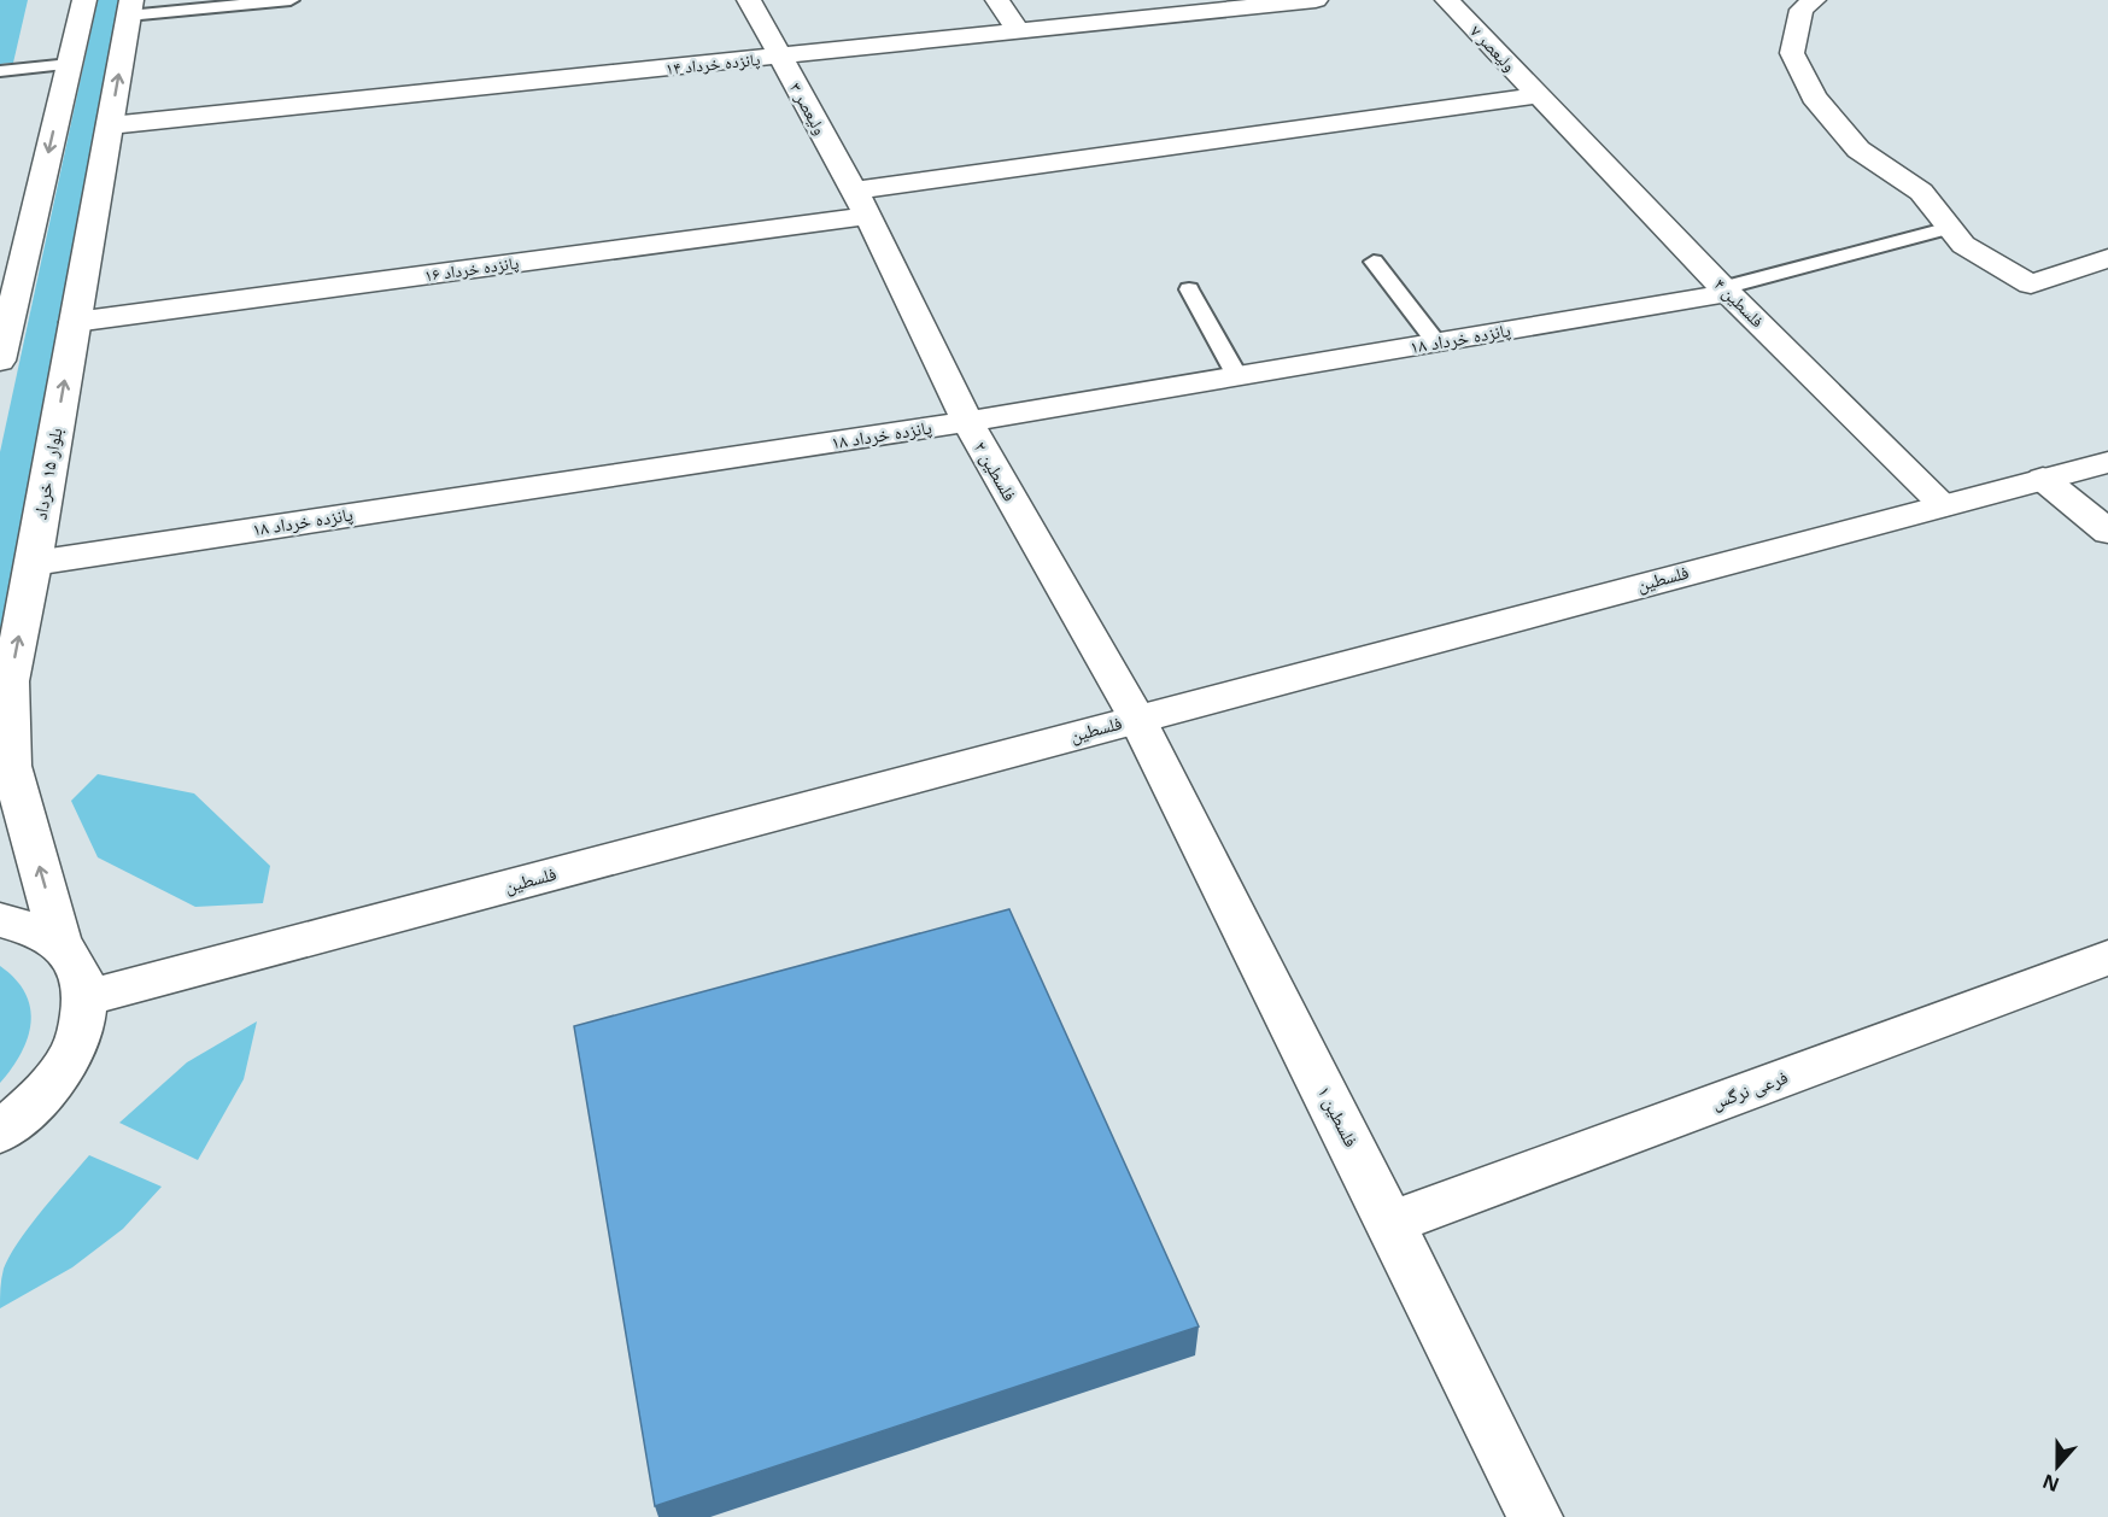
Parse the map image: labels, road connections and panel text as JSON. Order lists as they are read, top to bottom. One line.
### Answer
{"streets":{"street":["ولیعصر ۷","پانزده خرداد ۱۴","ولیعصر ۳","پانزده خرداد ۱۶","فلسطین ۴","پانزده خرداد ۱۸","فلسطین ۲","بلوار ۱۵ خرداد","فلسطین","فرعی نرگس","فلسطین ۱"]},"crossings":[["ولیعصر ۷","پانزده خرداد ۱۶"],["ولیعصر ۷","فلسطین ۴"],["پانزده خرداد ۱۴","ولیعصر ۳"],["پانزده خرداد ۱۴","بلوار ۱۵ خرداد"],["ولیعصر ۳","پانزده خرداد ۱۶"],["ولیعصر ۳","فلسطین ۲"],["پانزده خرداد ۱۶","فلسطین ۴"],["پانزده خرداد ۱۶","فلسطین ۲"],["پانزده خرداد ۱۶","بلوار ۱۵ خرداد"],["فلسطین ۴","پانزده خرداد ۱۸"],["فلسطین ۴","فلسطین"],["پانزده خرداد ۱۸","فلسطین ۲"],["پانزده خرداد ۱۸","بلوار ۱۵ خرداد"],["فلسطین ۲","فلسطین"],["فلسطین ۲","فلسطین ۱"],["فلسطین","فلسطین ۱"],["فرعی نرگس","فلسطین ۱"]],"one_way":["بلوار ۱۵ خرداد"],"north":"bottom"}
